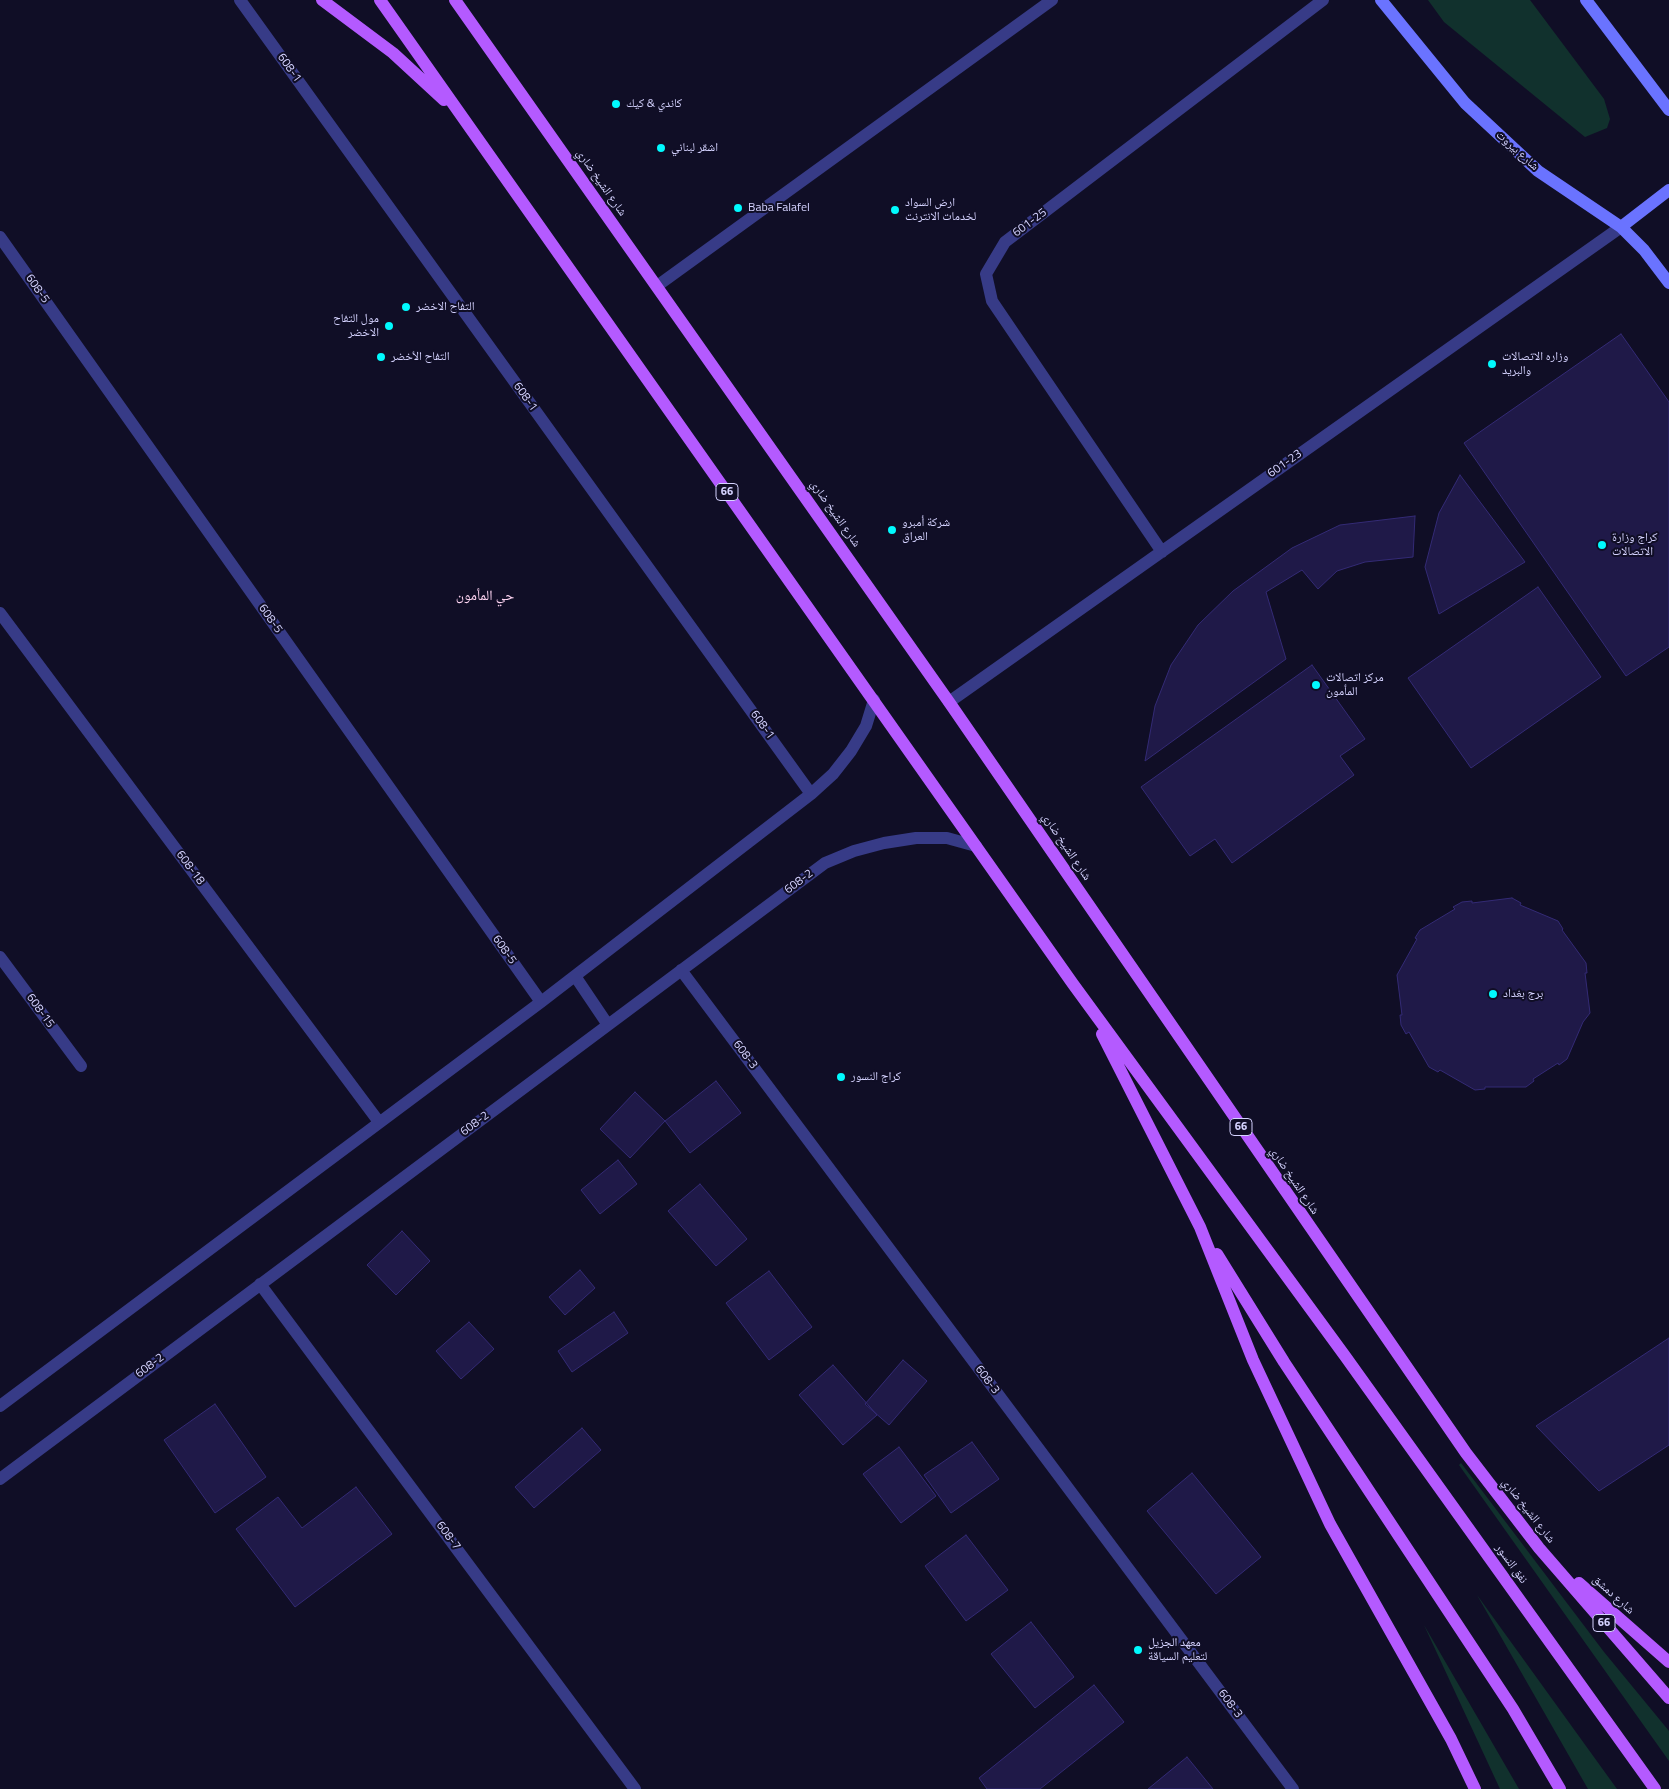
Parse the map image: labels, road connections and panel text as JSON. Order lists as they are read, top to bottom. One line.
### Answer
{"streets":{"main road":["شارع بيروت","شارع الشيخ ضاري","66","نفق النسور","شارع دمشق"],"street":["608-1","601-25","608-5","601-23","608-18","608-2","608-15","608-3","608-7"]},"crossings":[["شارع بيروت","601-23"],["شارع الشيخ ضاري","601-23"],["شارع الشيخ ضاري","شارع دمشق"],["601-25","601-23"],["66","608-2"],["66","نفق النسور"],["608-2","608-3"],["608-2","608-7"]],"districts":["حي المأمون"],"places":["كاندي & كيك","اشقر لبناني","Baba Falafel","ارض السواد لخدمات الانترنت","التفاح الاخضر","مول التفاح الاخضر","التفاح الأخضر","وزاره الاتصالات والبريد","شركة أمبرو العراق","كراج وزارة الاتصالات","مركز اتصالات المأمون","برج بغداد","كراج النسور","معهد الجزيل لتعليم السياقة"]}
